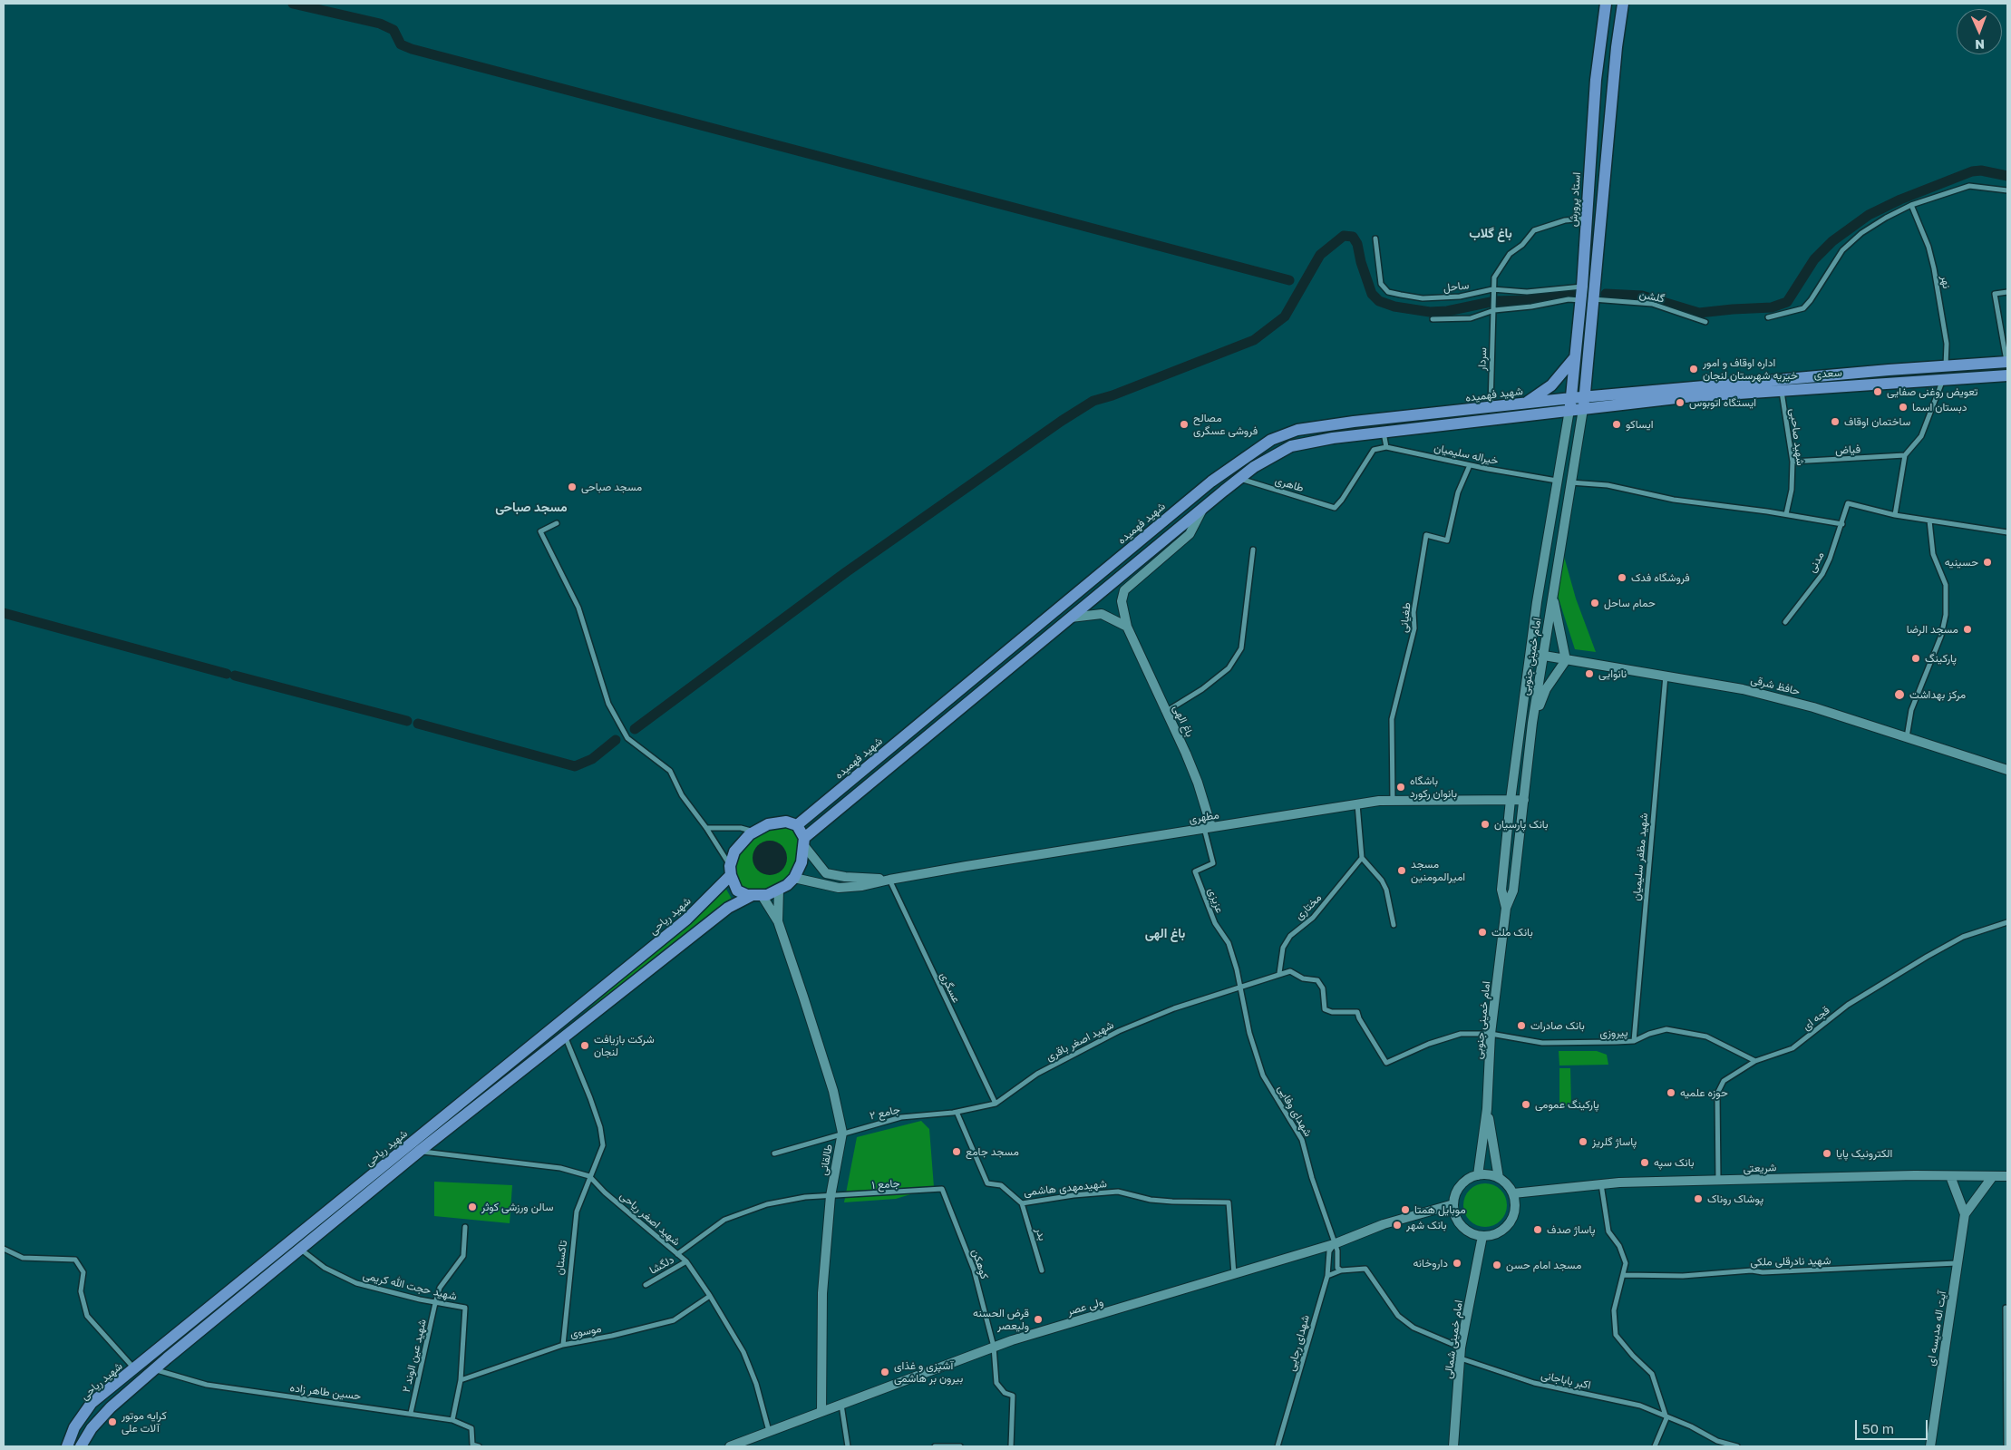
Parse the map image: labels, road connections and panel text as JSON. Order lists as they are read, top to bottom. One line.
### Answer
{"streets":{"main road":["استاد پرورش","سعدی","شهید فهمیده","شهید ریاحی"],"street":["نهر","ساحل","گلشن","سردار","شهید صاحبی","فیاض","خیراله سلیمیان","طاهری","مدنی","طغیانی","امام خمینی جنوبی","حافظ شرقی","باغ الهی","مطهری","شهید مظفر سلیمیان","عزیزی","مختاری","عسگری","قجه ای","پیروزی","شهید اصغر باقری","شهدای وفایی","جامع ۲","طالقانی","شریعتی","جامع ۱","شهیدمهدی هاشمی","شهید اصغر ریاحی","بدر","تاکستان","شهید نادرقلی ملکی","کوهکن","دلگشا","شهید حجت الله کریمی","ولی عصر","آیت اله مدیسه ای","موسوی","امام خمینی شمالی","شهدای رجایی","شهید عین الوند ۲","اکبر باباجانی","حسین طاهر زاده"]},"crossings":[["استاد پرورش","ساحل"],["استاد پرورش","سعدی"],["استاد پرورش","شهید فهمیده"],["استاد پرورش","امام خمینی جنوبی"],["نهر","سعدی"],["ساحل","سردار"],["سردار","شهید فهمیده"],["سعدی","شهید فهمیده"],["سعدی","شهید صاحبی"],["سعدی","امام خمینی جنوبی"],["شهید فهمیده","شهید ریاحی"],["شهید صاحبی","فیاض"],["خیراله سلیمیان","طاهری"],["خیراله سلیمیان","طغیانی"],["خیراله سلیمیان","امام خمینی جنوبی"],["طغیانی","مطهری"],["امام خمینی جنوبی","حافظ شرقی"],["امام خمینی جنوبی","مطهری"],["امام خمینی جنوبی","پیروزی"],["حافظ شرقی","شهید مظفر سلیمیان"],["باغ الهی","مطهری"],["باغ الهی","عزیزی"],["مطهری","عزیزی"],["مطهری","عسگری"],["شهید مظفر سلیمیان","پیروزی"],["عزیزی","شهید اصغر باقری"],["عزیزی","شهدای وفایی"],["مختاری","پیروزی"],["مختاری","شهید اصغر باقری"],["شهید ریاحی","تاکستان"],["شهید ریاحی","شهید حجت الله کریمی"],["شهید ریاحی","حسین طاهر زاده"],["عسگری","شهید اصغر باقری"],["قجه ای","پیروزی"],["قجه ای","شریعتی"],["پیروزی","شهید اصغر باقری"],["شهید اصغر باقری","شهدای وفایی"],["شهید اصغر باقری","جامع ۲"],["شهید اصغر باقری","شهیدمهدی هاشمی"],["شهدای وفایی","ولی عصر"],["شهدای وفایی","شهدای رجایی"],["جامع ۲","طالقانی"],["طالقانی","جامع ۱"],["طالقانی","ولی عصر"],["شریعتی","ولی عصر"],["شریعتی","امام خمینی شمالی"],["جامع ۱","شهید اصغر ریاحی"],["جامع ۱","کوهکن"],["شهیدمهدی هاشمی","بدر"],["شهیدمهدی هاشمی","ولی عصر"],["شهید اصغر ریاحی","تاکستان"],["شهید اصغر ریاحی","دلگشا"],["شهید اصغر ریاحی","ولی عصر"],["شهید اصغر ریاحی","موسوی"],["تاکستان","موسوی"],["شهید نادرقلی ملکی","آیت اله مدیسه ای"],["کوهکن","ولی عصر"],["شهید حجت الله کریمی","موسوی"],["شهید حجت الله کریمی","شهید عین الوند ۲"],["شهید حجت الله کریمی","حسین طاهر زاده"],["ولی عصر","امام خمینی شمالی"],["ولی عصر","شهدای رجایی"],["امام خمینی شمالی","اکبر باباجانی"],["شهید عین الوند ۲","حسین طاهر زاده"]],"districts":["باغ گلاب","مسجد صباحی","باغ الهی"],"places":["اداره اوقاف و امور خیریه شهرستان لنجان","تعویض روغنی صفایی","ایستگاه اتوبوس","دبستان اسما","ساختمان اوقاف","مصالح فروشی عسگری","ایساکو","مسجد صباحی","حسینیه","فروشگاه فدک","حمام ساحل","مسجد الرضا","پارکینگ","نانوایی","مرکز بهداشت","باشگاه بانوان رکورد","بانک پارسیان","مسجد امیرالمومنین","بانک ملت","بانک صادرات","شرکت بازیافت لنجان","حوزه علمیه","پارکینگ عمومی","پاساژ گلریز","مسجد جامع","الکترونیک پایا","بانک سپه","پوشاک روناک","سالن ورزشی کوثر","موبایل همتا","بانک شهر","پاساژ صدف","داروخانه","مسجد امام حسن","قرض الحسنه ولیعصر","آشپزی و غذای بیرون بر هاشمی","کرایه موتور آلات علی"],"scale_bar":"50 m","north":"bottom"}
